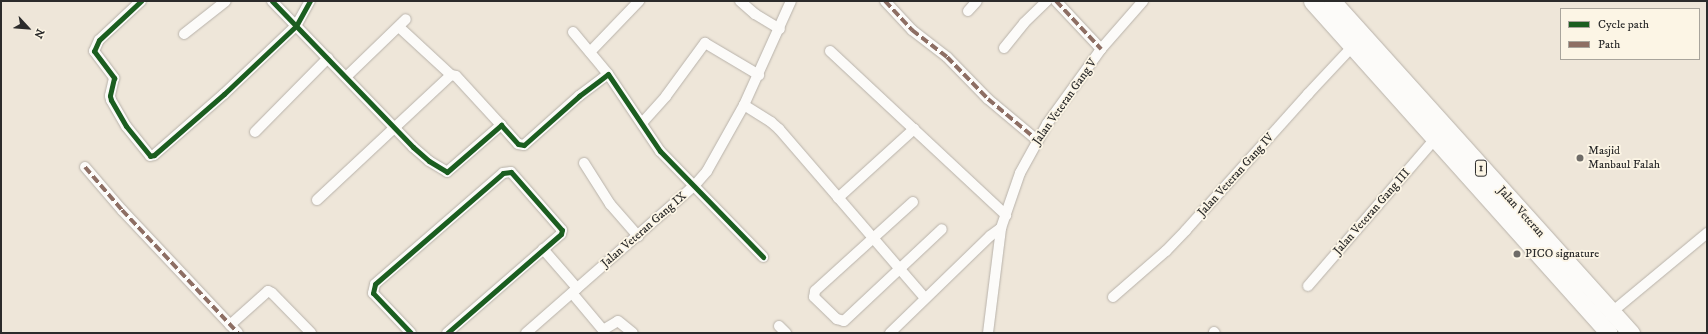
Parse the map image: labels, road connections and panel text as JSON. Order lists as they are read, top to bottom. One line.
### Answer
{"streets":{"highway":["1","Jalan Veteran"],"street":["Jalan Veteran Gang V","Jalan Veteran Gang IV","Jalan Veteran Gang III","Jalan Veteran Gang IX"]},"crossings":[["Jalan Veteran Gang IV","Jalan Veteran"],["Jalan Veteran Gang III","Jalan Veteran"]],"places":["Masjid Manbaul Falah","PICO signature"],"legend":["Cycle path","Path"],"north":"bottom right"}
